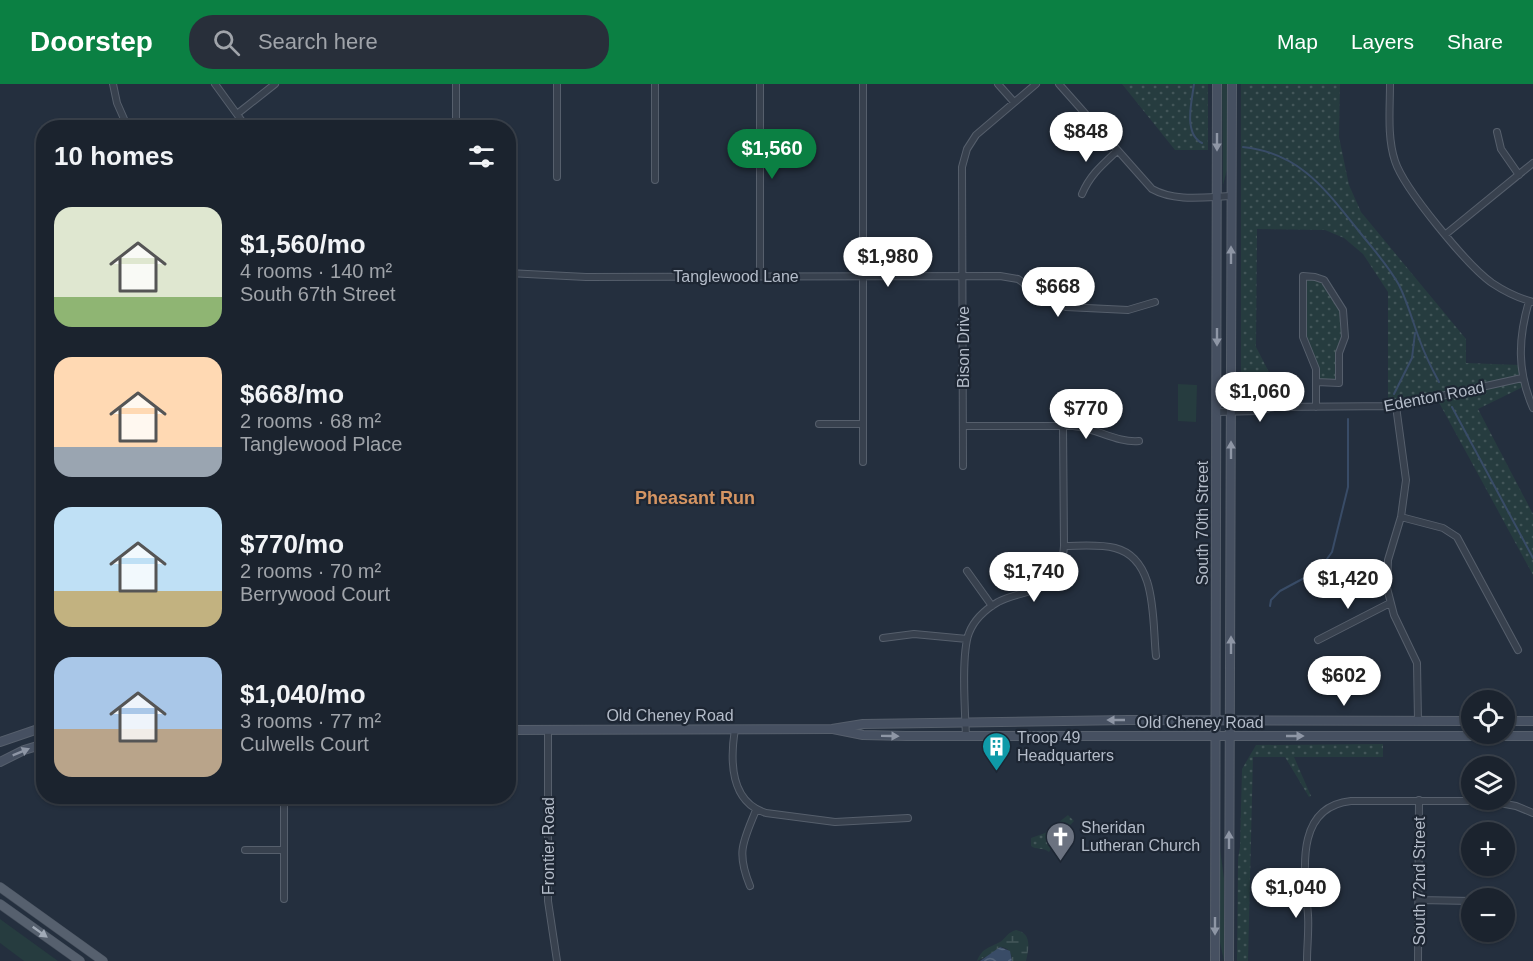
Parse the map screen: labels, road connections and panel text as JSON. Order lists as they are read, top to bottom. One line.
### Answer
{"streets":{"main road":["South 70th Street","Old Cheney Road"],"street":["Tanglewood Lane","Bison Drive","Edenton Road","Frontier Road","South 72nd Street"]},"crossings":[["Tanglewood Lane","Bison Drive"],["Edenton Road","South 70th Street"],["South 70th Street","Old Cheney Road"],["Old Cheney Road","Frontier Road"]],"districts":["Pheasant Run"],"places":{"building":["Troop 49 Headquarters"],"church":["Sheridan Lutheran Church"]},"page":{"header":"Doorstep","search":"Search here","nav":["Map","Layers","Share"],"price":["$848","$1,560","$1,980","$668","$1,060","$770","$1,740","$1,420","$602","$1,040"],"heading":"10 homes","list":[{"name":"$1,560/mo","note":"4 rooms · 140 m² · South 67th Street"},{"name":"$668/mo","note":"2 rooms · 68 m² · Tanglewood Place"},{"name":"$770/mo","note":"2 rooms · 70 m² · Berrywood Court"},{"name":"$1,040/mo","note":"3 rooms · 77 m² · Culwells Court"}],"map_buttons":["+","−"]}}
